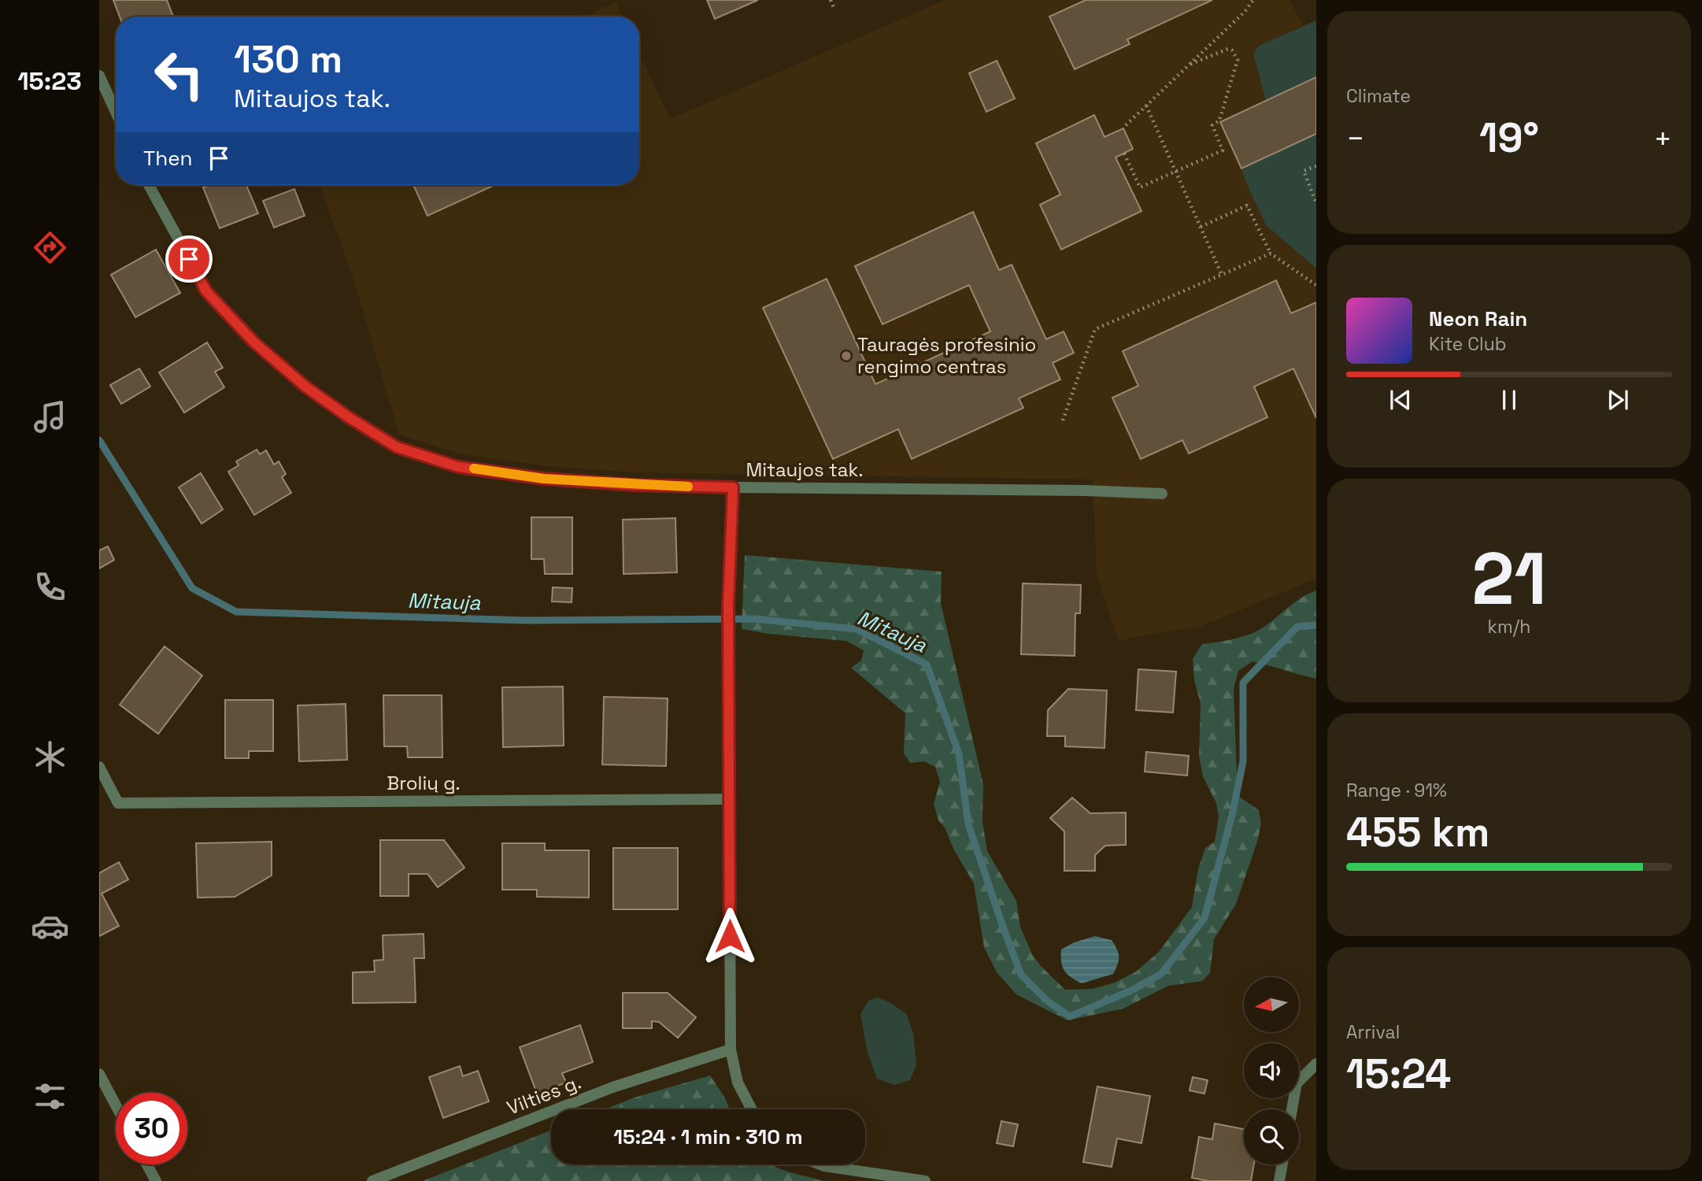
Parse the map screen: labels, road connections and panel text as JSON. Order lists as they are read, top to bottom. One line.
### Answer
{"streets":{"street":["Mitaujos tak.","Brolių g.","Vilties g."]},"water":["Mitauja"],"places":["Tauragės profesinio rengimo centras"],"north":"left","page":{"tabs":"15:23","tile":["Climate",["21","km/h"],["Range · 91%","455 km"],["Arrival","15:24"]],"turn":["130 m","Mitaujos tak."],"heat":["−","19°","+"],"then":"Then","song":["Neon Rain","Kite Club"],"limit":"30","trip":"15:24 · 1 min · 310 m"}}
